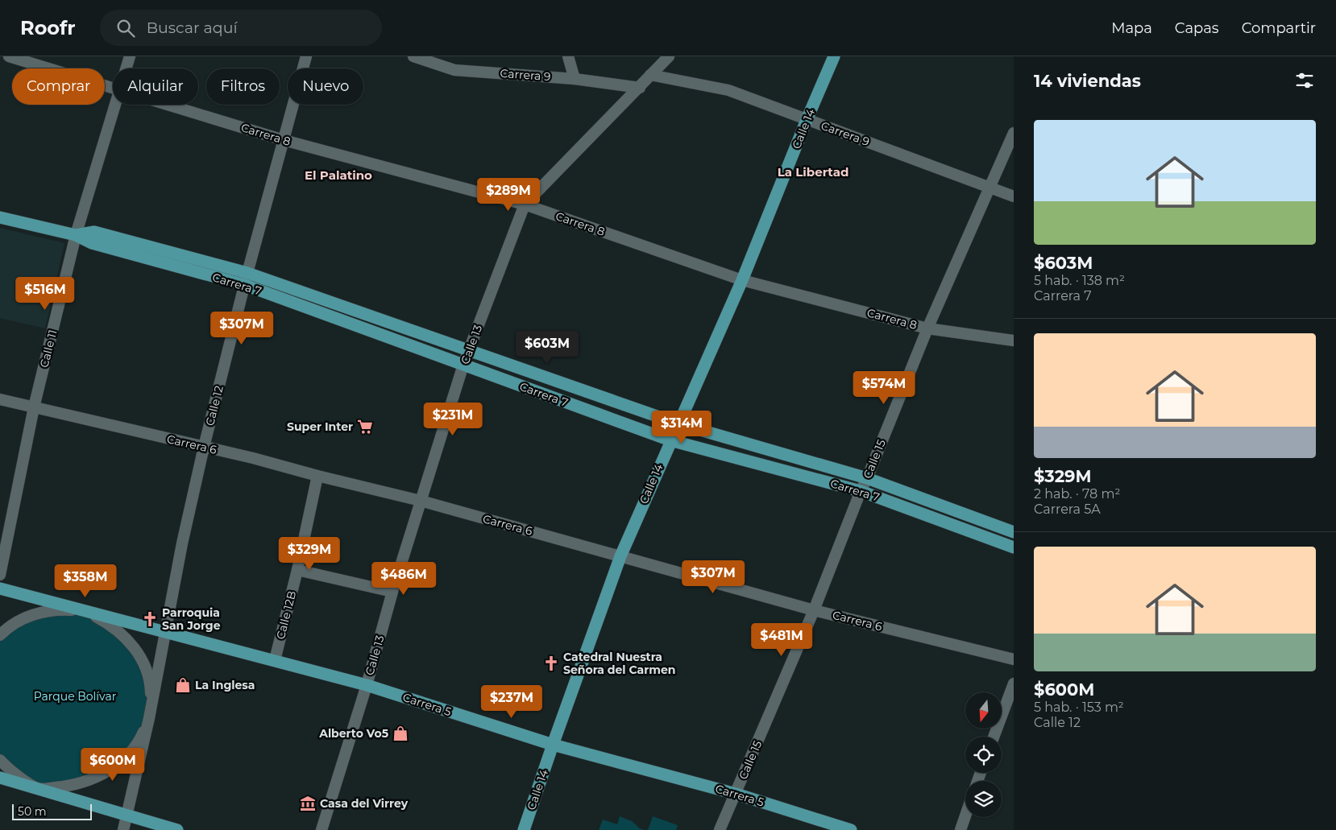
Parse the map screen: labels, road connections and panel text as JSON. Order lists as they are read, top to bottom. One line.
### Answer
{"streets":{"main road":["Calle 14","Carrera 7","Carrera 5"],"street":["Carrera 9","Carrera 8","Calle 13","Calle 11","Calle 12","Carrera 6","Calle 15","Calle 12B"]},"crossings":[["Carrera 9","Calle 14"],["Carrera 9","Calle 13"],["Carrera 9","Calle 15"],["Calle 14","Carrera 8"],["Calle 14","Carrera 7"],["Calle 14","Carrera 6"],["Calle 14","Carrera 5"],["Carrera 8","Calle 13"],["Carrera 8","Calle 12"],["Carrera 8","Calle 15"],["Carrera 7","Calle 13"],["Carrera 7","Calle 11"],["Carrera 7","Calle 12"],["Carrera 7","Calle 15"],["Calle 13","Carrera 6"],["Calle 13","Carrera 5"],["Calle 11","Carrera 6"],["Calle 12","Carrera 6"],["Calle 12","Carrera 5"],["Carrera 6","Calle 15"],["Carrera 6","Calle 12B"],["Calle 15","Carrera 5"],["Calle 12B","Carrera 5"]],"districts":["La Libertad","El Palatino"],"parks":["Parque Bolívar"],"places":{"supermarket":["Super Inter"],"church":["Parroquia San Jorge","Catedral Nuestra Señora del Carmen"],"shop":["La Inglesa","Alberto Vo5"],"museum":["Casa del Virrey"]},"scale_bar":"50 m","north":"bottom","page":{"header":"Roofr","search":"Buscar aquí","nav":["Mapa","Capas","Compartir"],"heading":"14 viviendas","chip":["Comprar","Alquilar","Filtros","Nuevo"],"list":[{"name":"$603M","note":"5 hab. · 138 m² · Carrera 7"},{"name":"$329M","note":"2 hab. · 78 m² · Carrera 5A"},{"name":"$600M","note":"5 hab. · 153 m² · Calle 12"}],"price":["$289M","$516M","$307M","$603M","$574M","$231M","$314M","$329M","$307M","$486M","$358M","$481M","$237M","$600M"],"scale":"50 m"}}
